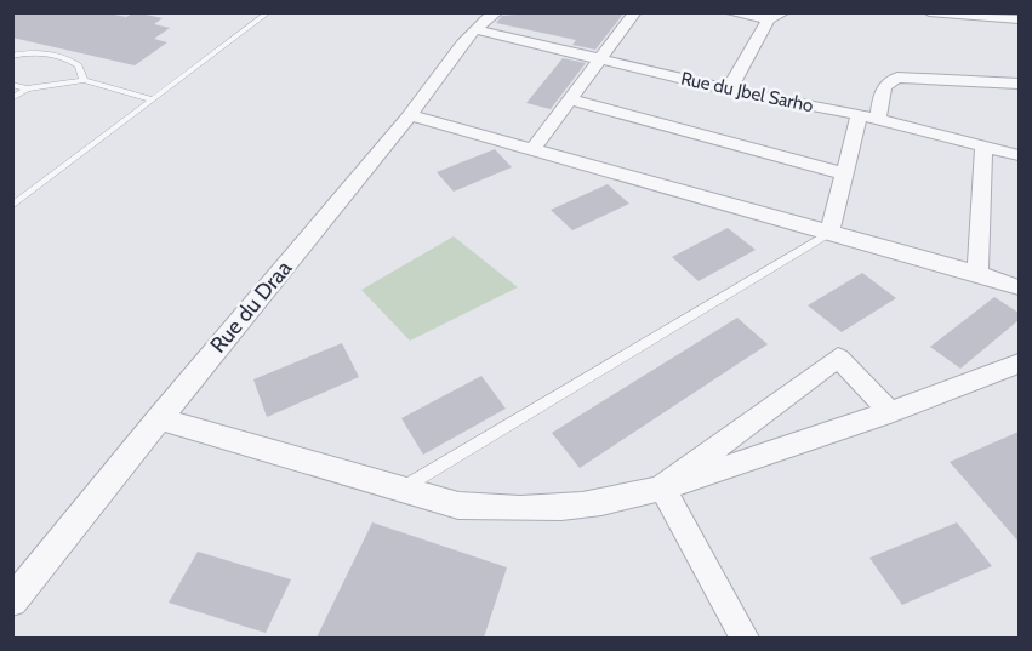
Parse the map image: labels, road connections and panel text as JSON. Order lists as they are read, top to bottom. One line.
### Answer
{"streets":{"street":["Rue du Jbel Sarho","Rue du Draa"]},"crossings":[["Rue du Jbel Sarho","Rue du Draa"]]}
